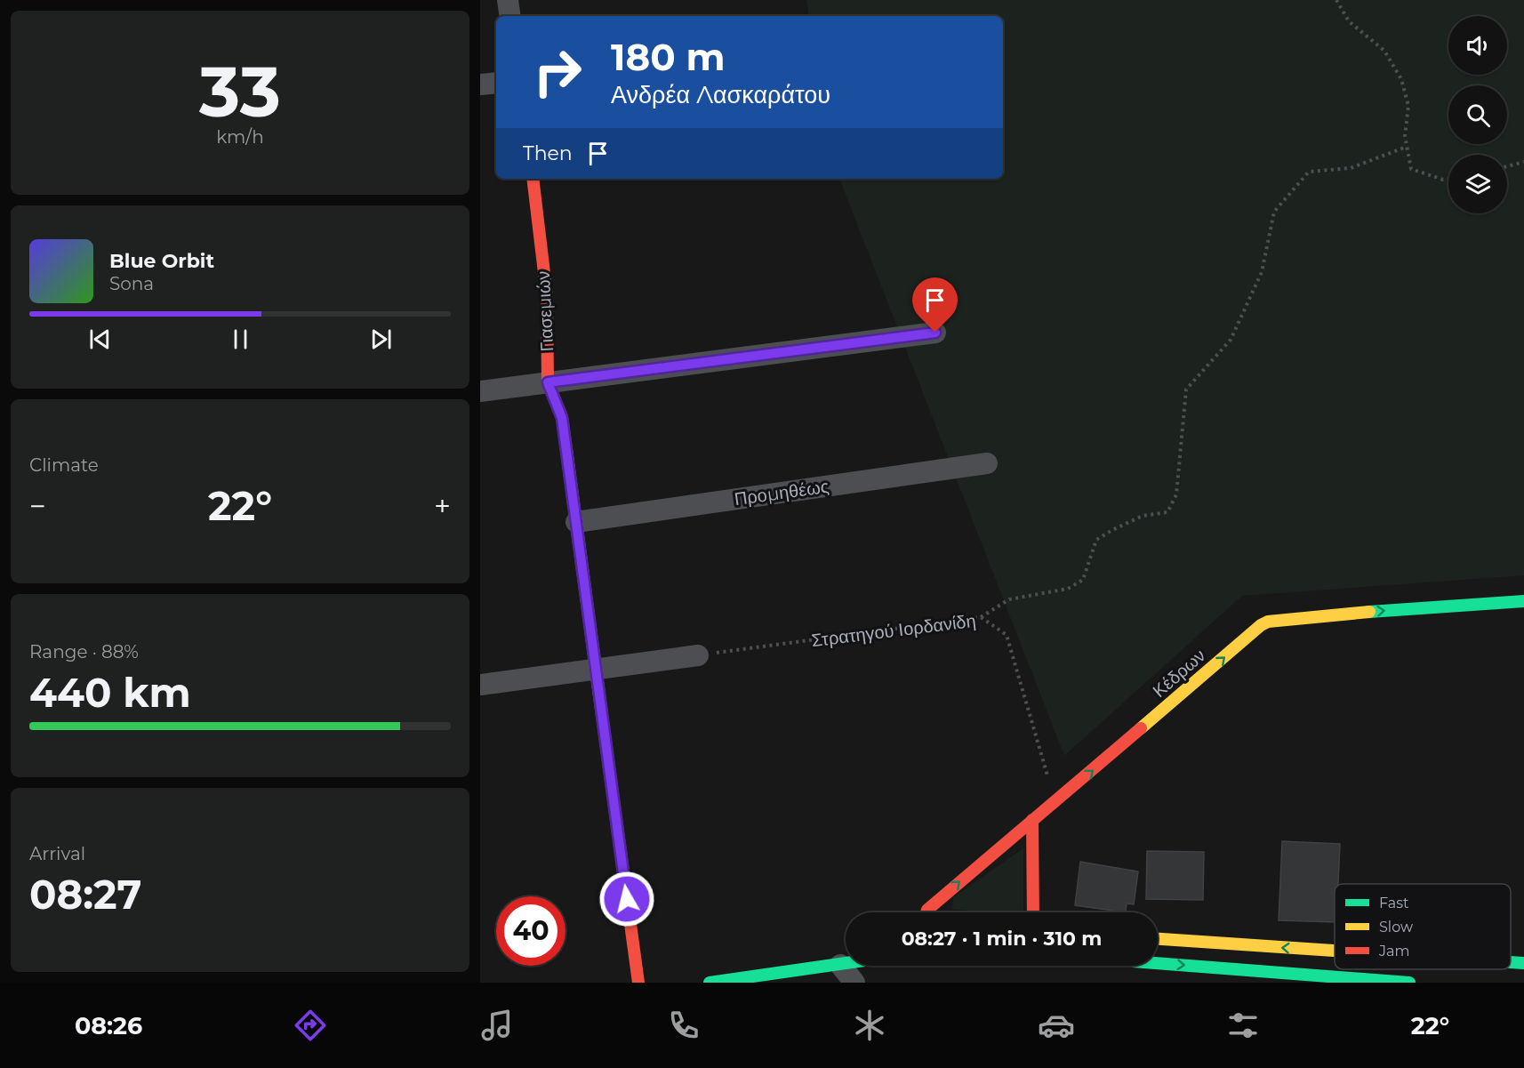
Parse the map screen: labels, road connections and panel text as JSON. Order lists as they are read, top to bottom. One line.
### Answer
{"streets":{"street":["Γιασεμιών","Προμηθέως","Κέδρων"],"path":["Στρατηγού Ιορδανίδη"]},"crossings":[["Γιασεμιών","Προμηθέως"],["Στρατηγού Ιορδανίδη","Κέδρων"]],"one_way":["Κέδρων"],"legend":["Fast","Slow","Jam"],"page":{"tile":[["33","km/h"],"Climate",["Range · 88%","440 km"],["Arrival","08:27"]],"turn":["180 m","Ανδρέα Λασκαράτου"],"then":"Then","song":["Blue Orbit","Sona"],"heat":["−","22°","+"],"limit":"40","trip":"08:27 · 1 min · 310 m","tabs":["08:26","22°"]}}
